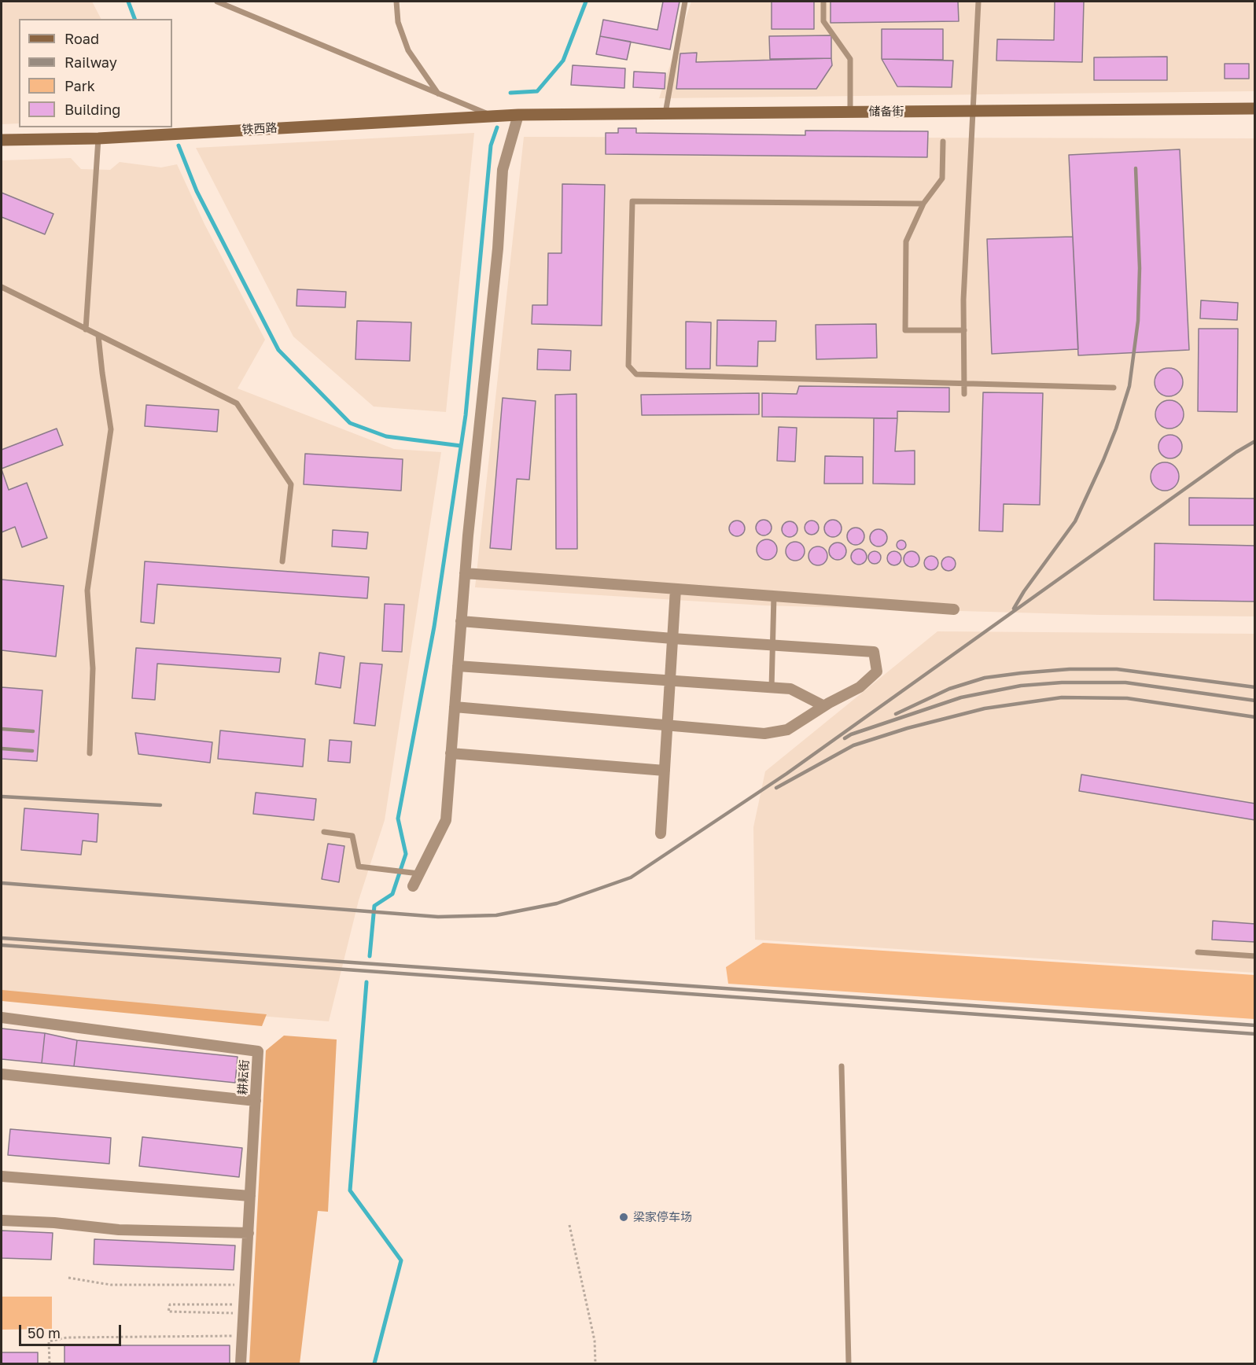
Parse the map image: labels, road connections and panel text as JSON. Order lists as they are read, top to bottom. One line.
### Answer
{"streets":{"street":["储备街","铁西路","耕耘街"]},"crossings":[["储备街","铁西路"]],"places":["梁家停车场"],"legend":["Road","Railway","Park","Building"],"scale_bar":"50 m"}
